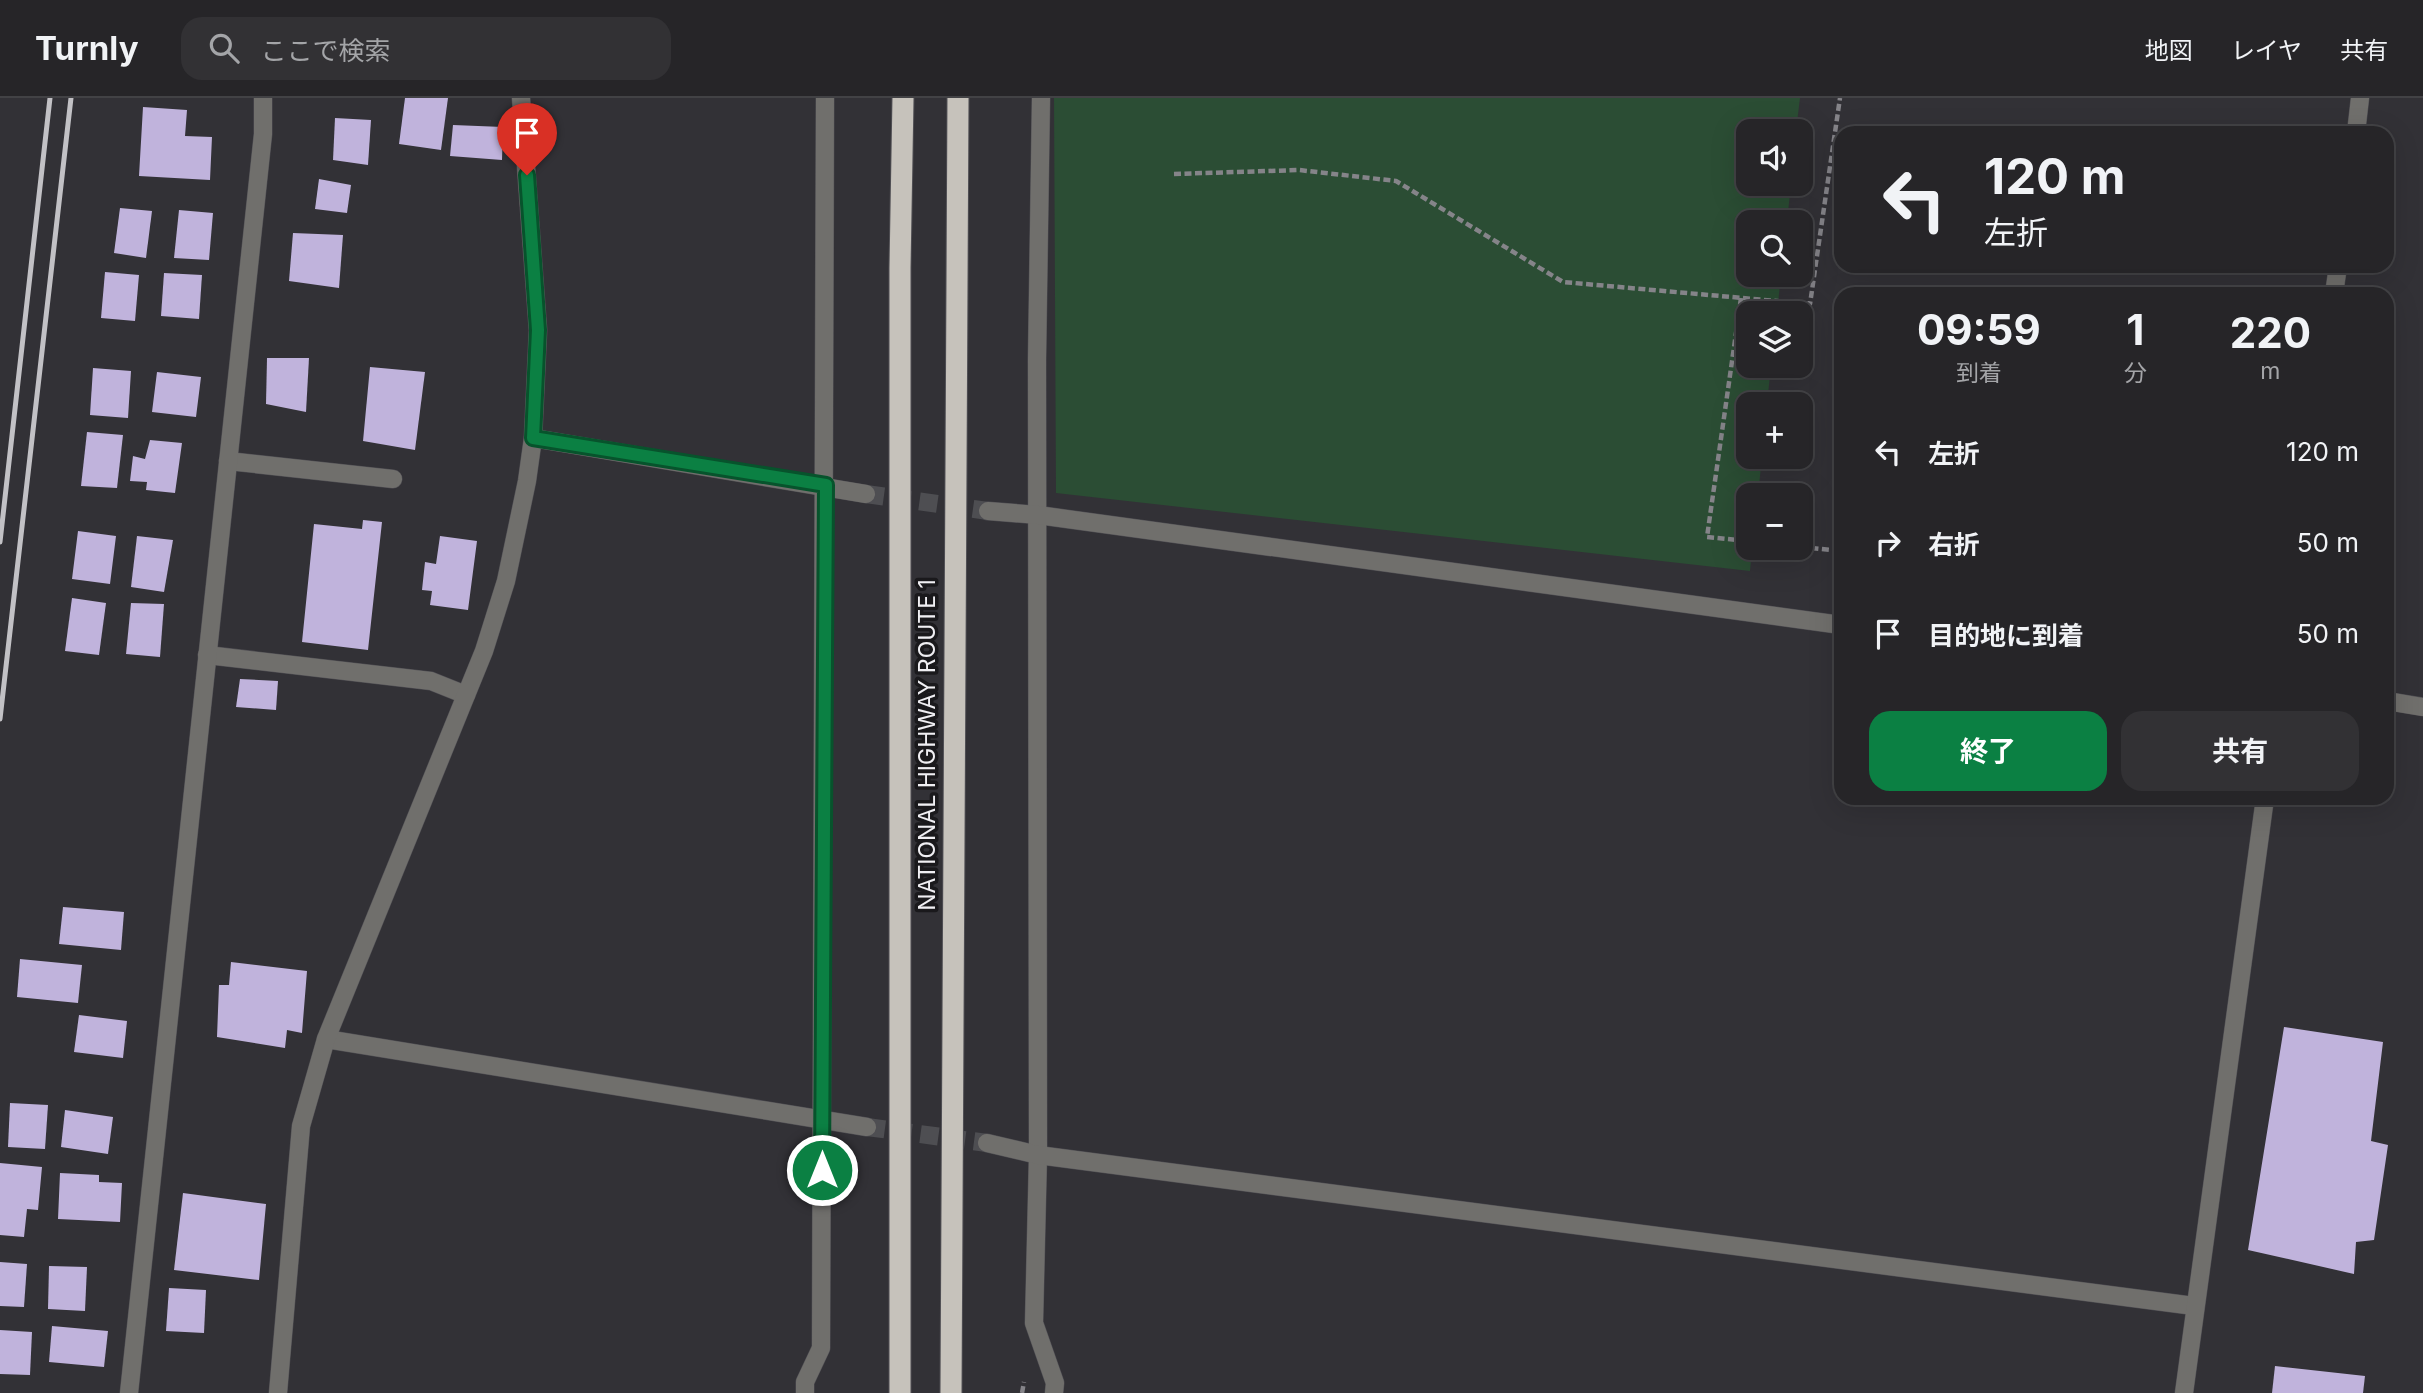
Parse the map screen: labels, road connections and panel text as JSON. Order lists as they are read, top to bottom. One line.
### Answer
{"streets":{"highway":["NATIONAL HIGHWAY ROUTE 1"]},"page":{"header":"Turnly","search":"ここで検索","nav":["地図","レイヤ","共有"],"map_buttons":["+","−"],"turn":["120 m","左折"],"eta":["09:59","到着","1","分","220","m"],"list":[{"name":"左折","value":"120 m"},{"name":"右折","value":"50 m"},{"name":"目的地に到着","value":"50 m"}],"buttons":["終了","共有"]}}
